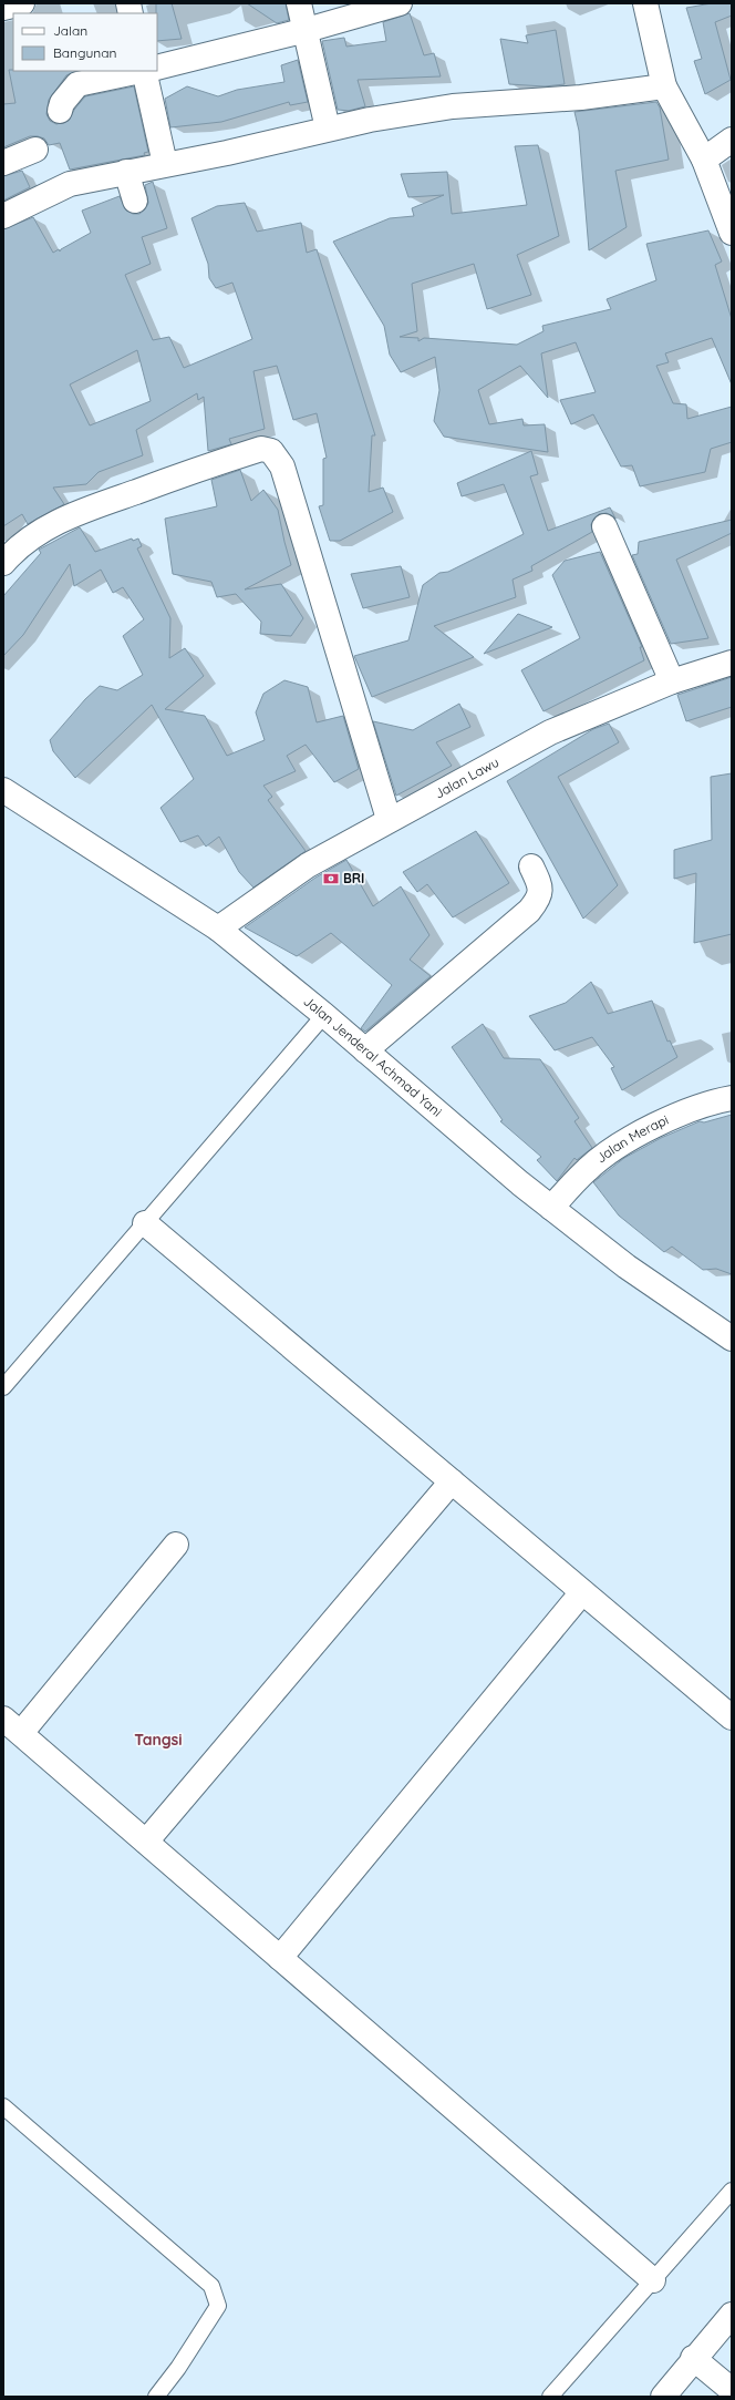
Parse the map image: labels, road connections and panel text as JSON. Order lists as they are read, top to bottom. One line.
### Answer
{"streets":{"street":["Jalan Lawu","Jalan Jenderal Achmad Yani","Jalan Merapi"]},"crossings":[["Jalan Lawu","Jalan Jenderal Achmad Yani"],["Jalan Jenderal Achmad Yani","Jalan Merapi"]],"districts":["Tangsi"],"places":{"bank":["BRI"]},"legend":["Jalan","Bangunan"]}
